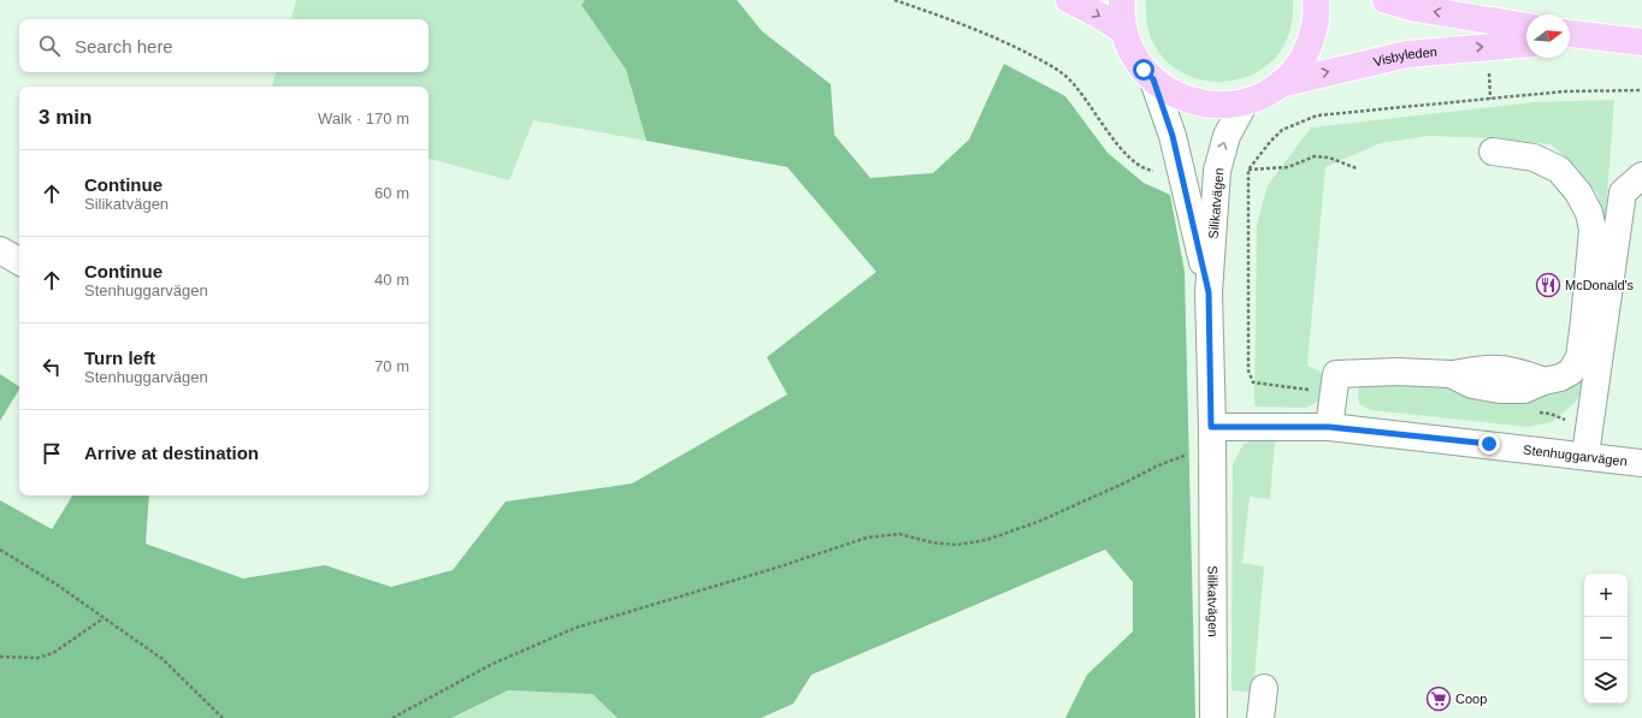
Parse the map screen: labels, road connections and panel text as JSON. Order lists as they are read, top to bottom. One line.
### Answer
{"streets":{"main road":["Visbyleden"],"street":["Silikatvägen","Stenhuggarvägen"]},"crossings":[["Silikatvägen","Stenhuggarvägen"]],"places":{"restaurant":["McDonald's"],"supermarket":["Coop"]},"north":"right","page":{"search":"Search here","heading":["3 min","Walk · 170 m"],"list":[["Continue","Silikatvägen","60 m"],["Continue","Stenhuggarvägen","40 m"],["Turn left","Stenhuggarvägen","70 m"],"Arrive at destination"],"map_buttons":["+","−"]}}
